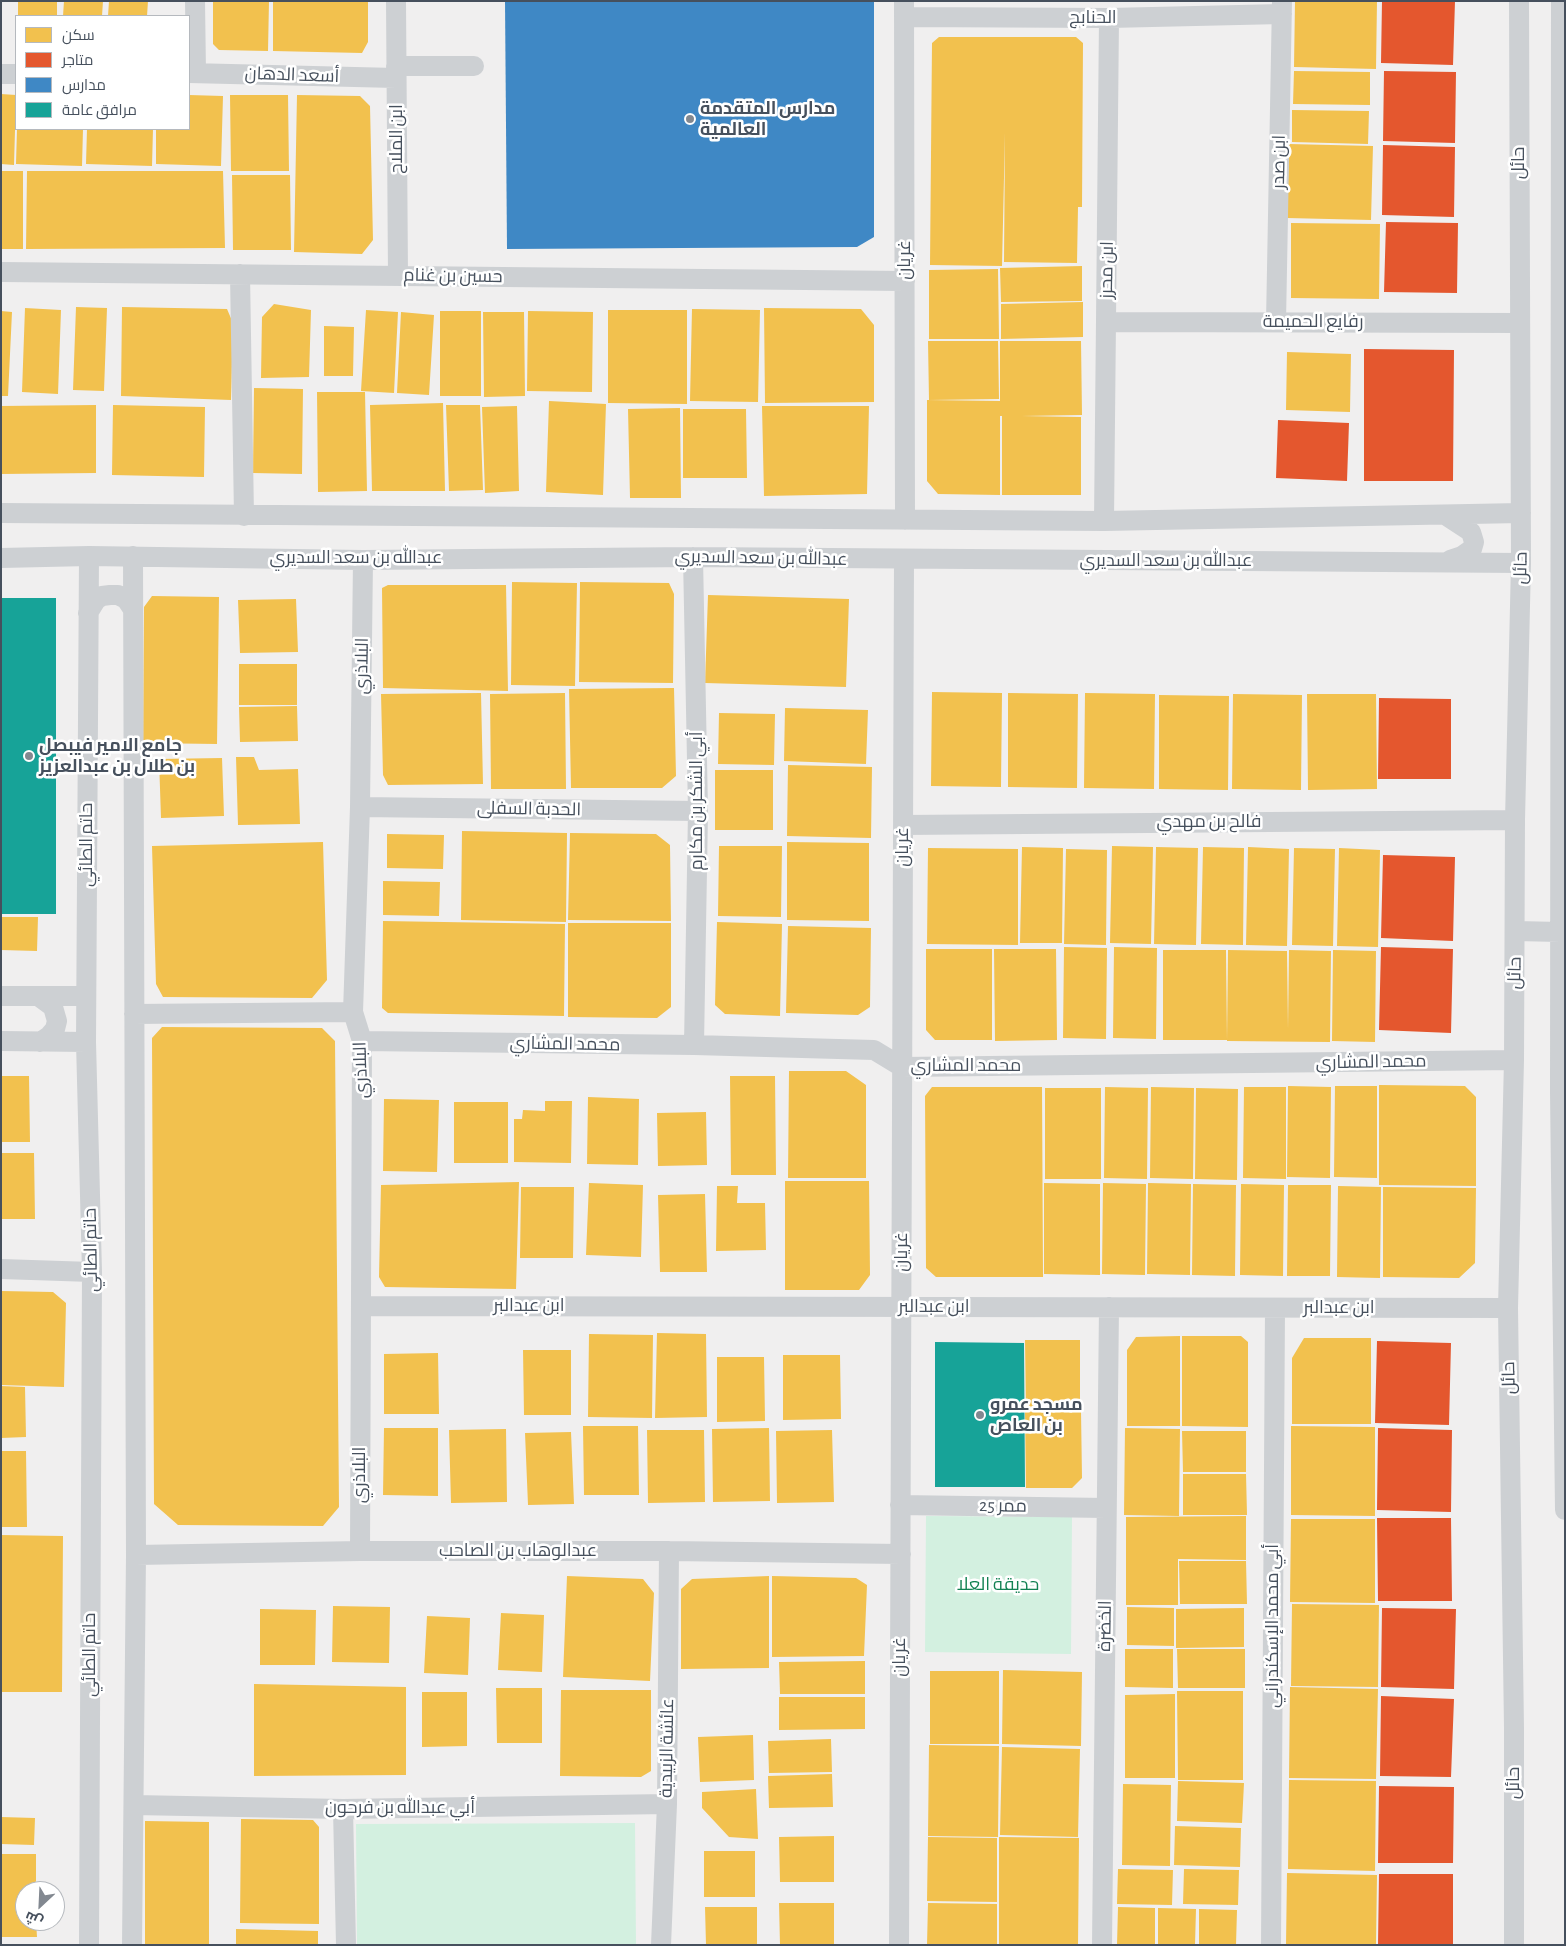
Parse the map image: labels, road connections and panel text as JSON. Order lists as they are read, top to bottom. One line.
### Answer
{"streets":{"street":["الحنابج","أسعد الدهان","ابن الملاح","ابن صدر","حائل","غريان","ابن محرز","حسين بن غنام","رفايع الحميمة","عبدالله بن سعد السديري","البلاذري","أبي الشكر بن مكارم","الحدبة السفلى","فالح بن مهدي","حاتم الطائي","محمد المشاري","ابن عبدالبر","ممر 25","عبدالوهاب بن الصاحب","الخضرة","أبي محمد الإسكندراني","عائشة الزبيدية","أبي عبدالله بن فرحون"]},"crossings":[["الحنابج","ابن صدر"],["الحنابج","غريان"],["الحنابج","ابن محرز"],["أسعد الدهان","ابن الملاح"],["ابن الملاح","حسين بن غنام"],["ابن صدر","رفايع الحميمة"],["حائل","رفايع الحميمة"],["حائل","عبدالله بن سعد السديري"],["حائل","فالح بن مهدي"],["حائل","محمد المشاري"],["حائل","ابن عبدالبر"],["غريان","حسين بن غنام"],["غريان","عبدالله بن سعد السديري"],["غريان","فالح بن مهدي"],["غريان","محمد المشاري"],["غريان","ابن عبدالبر"],["غريان","ممر 25"],["غريان","عبدالوهاب بن الصاحب"],["ابن محرز","رفايع الحميمة"],["عبدالله بن سعد السديري","البلاذري"],["عبدالله بن سعد السديري","أبي الشكر بن مكارم"],["عبدالله بن سعد السديري","حاتم الطائي"],["البلاذري","الحدبة السفلى"],["البلاذري","محمد المشاري"],["البلاذري","ابن عبدالبر"],["البلاذري","عبدالوهاب بن الصاحب"],["أبي الشكر بن مكارم","الحدبة السفلى"],["أبي الشكر بن مكارم","محمد المشاري"],["ابن عبدالبر","الخضرة"],["ابن عبدالبر","أبي محمد الإسكندراني"],["ممر 25","الخضرة"],["عبدالوهاب بن الصاحب","عائشة الزبيدية"],["عائشة الزبيدية","أبي عبدالله بن فرحون"]],"parks":["حديقة العلا"],"places":["مدارس المتقدمة العالمية","جامع الامير فيبصل بن طلال بن عبدالعزيز","مسجد عمرو بن العاص"],"legend":["سكن","متاجر","مدارس","مرافق عامة"],"north":"bottom left"}
